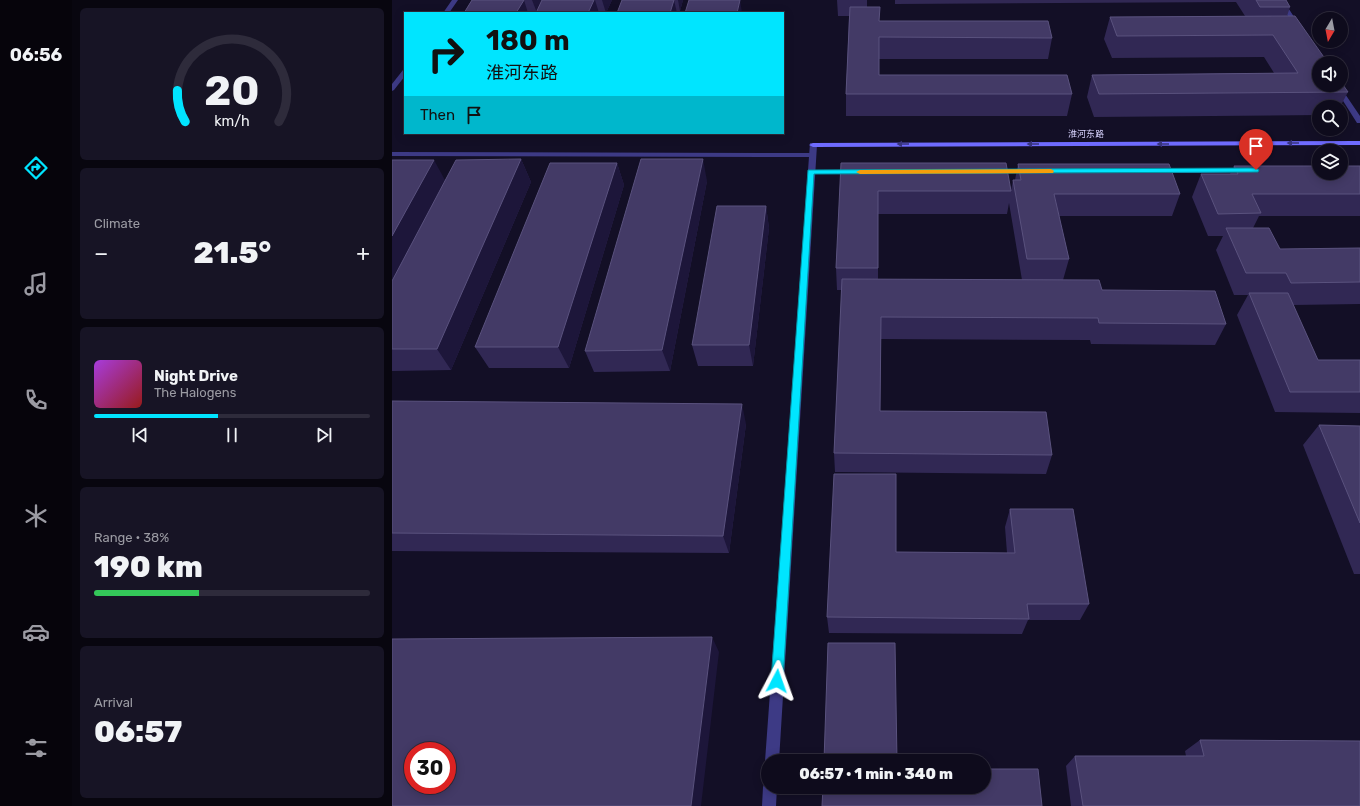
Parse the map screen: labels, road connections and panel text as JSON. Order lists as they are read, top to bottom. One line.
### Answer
{"streets":{"main road":["淮河东路"]},"north":"bottom","page":{"tabs":"06:56","turn":["180 m","淮河东路"],"then":"Then","tile":["Climate",["Range · 38%","190 km"],["Arrival","06:57"]],"heat":["−","21.5°","+"],"song":["Night Drive","The Halogens"],"limit":"30","trip":"06:57 · 1 min · 340 m","gauge":["20","km/h"]}}
